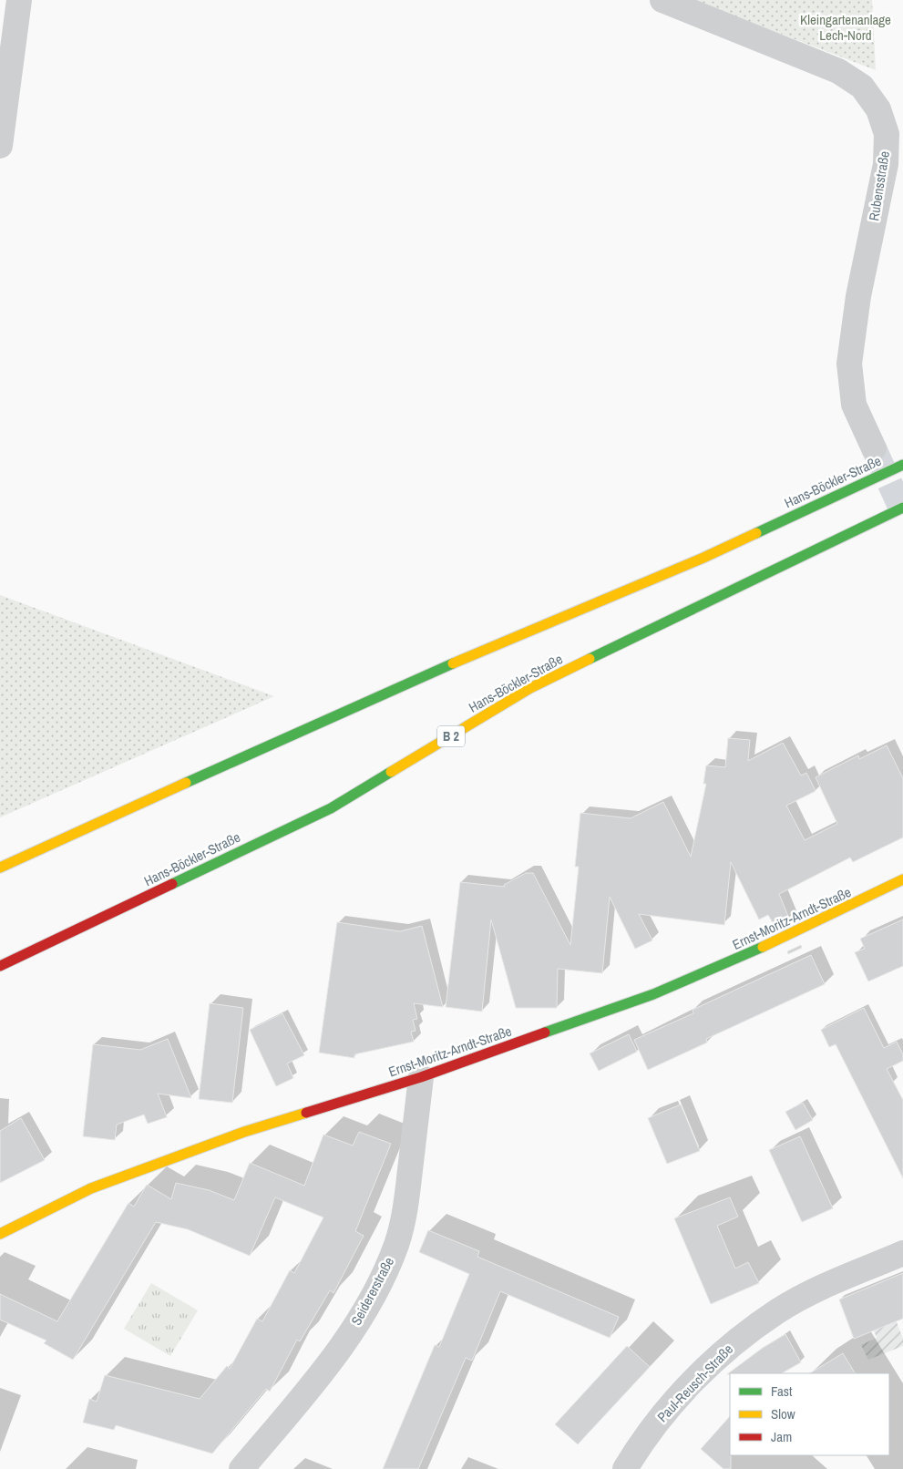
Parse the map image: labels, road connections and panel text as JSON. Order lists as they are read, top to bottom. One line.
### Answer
{"streets":{"main road":["Hans-Böckler-Straße","B 2","Ernst-Moritz-Arndt-Straße"],"street":["Rubensstraße","Seidererstraße","Paul-Reusch-Straße"]},"crossings":[["Ernst-Moritz-Arndt-Straße","Seidererstraße"]],"parks":["Kleingartenanlage Lech-Nord"],"legend":["Fast","Slow","Jam"]}
